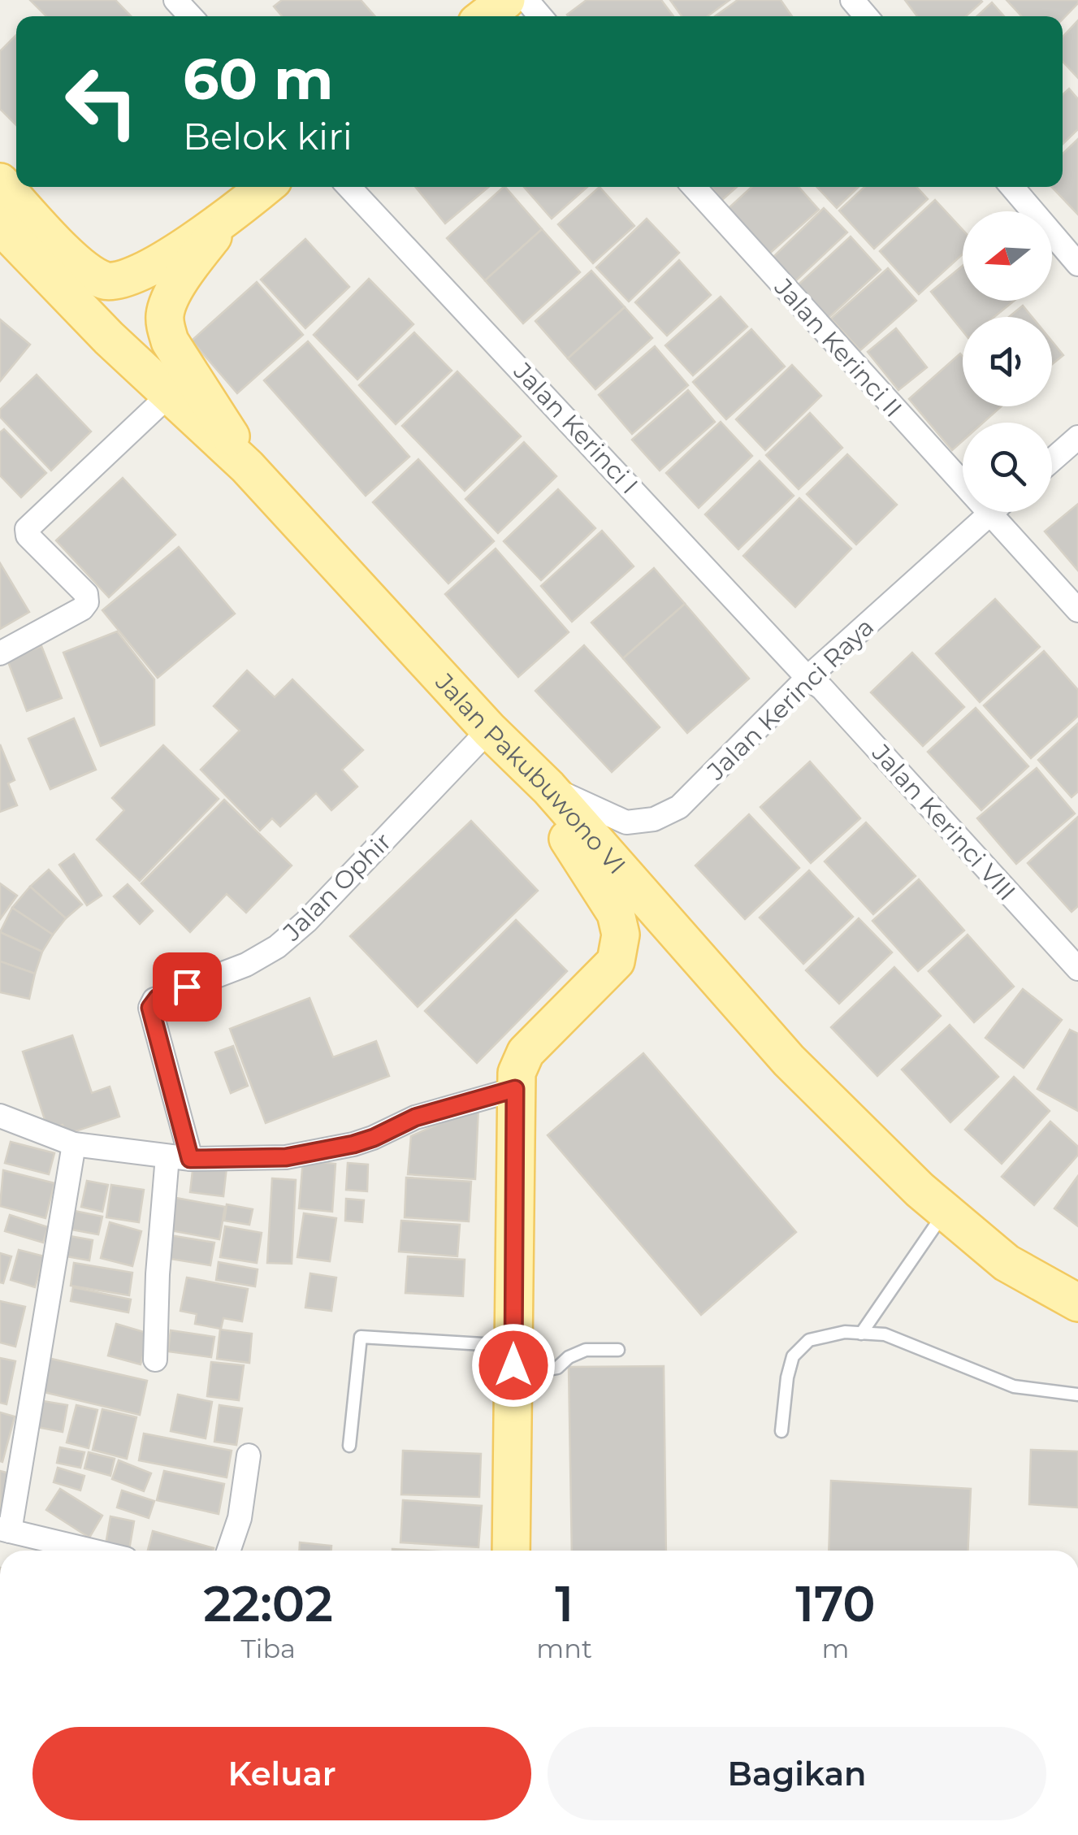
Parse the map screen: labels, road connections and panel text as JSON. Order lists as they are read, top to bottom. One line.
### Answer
{"streets":{"main road":["Jalan Pakubuwono VI"],"street":["Jalan Kerinci II","Jalan Kerinci I","Jalan Kerinci Raya","Jalan Kerinci VIII","Jalan Ophir"]},"crossings":[["Jalan Kerinci II","Jalan Kerinci Raya"],["Jalan Kerinci I","Jalan Kerinci Raya"],["Jalan Kerinci I","Jalan Kerinci VIII"],["Jalan Kerinci Raya","Jalan Pakubuwono VI"],["Jalan Kerinci Raya","Jalan Kerinci VIII"],["Jalan Pakubuwono VI","Jalan Ophir"]],"north":"left","page":{"turn":["60 m","Belok kiri"],"eta":["22:02","Tiba","1","mnt","170","m"],"buttons":["Keluar","Bagikan"]}}
